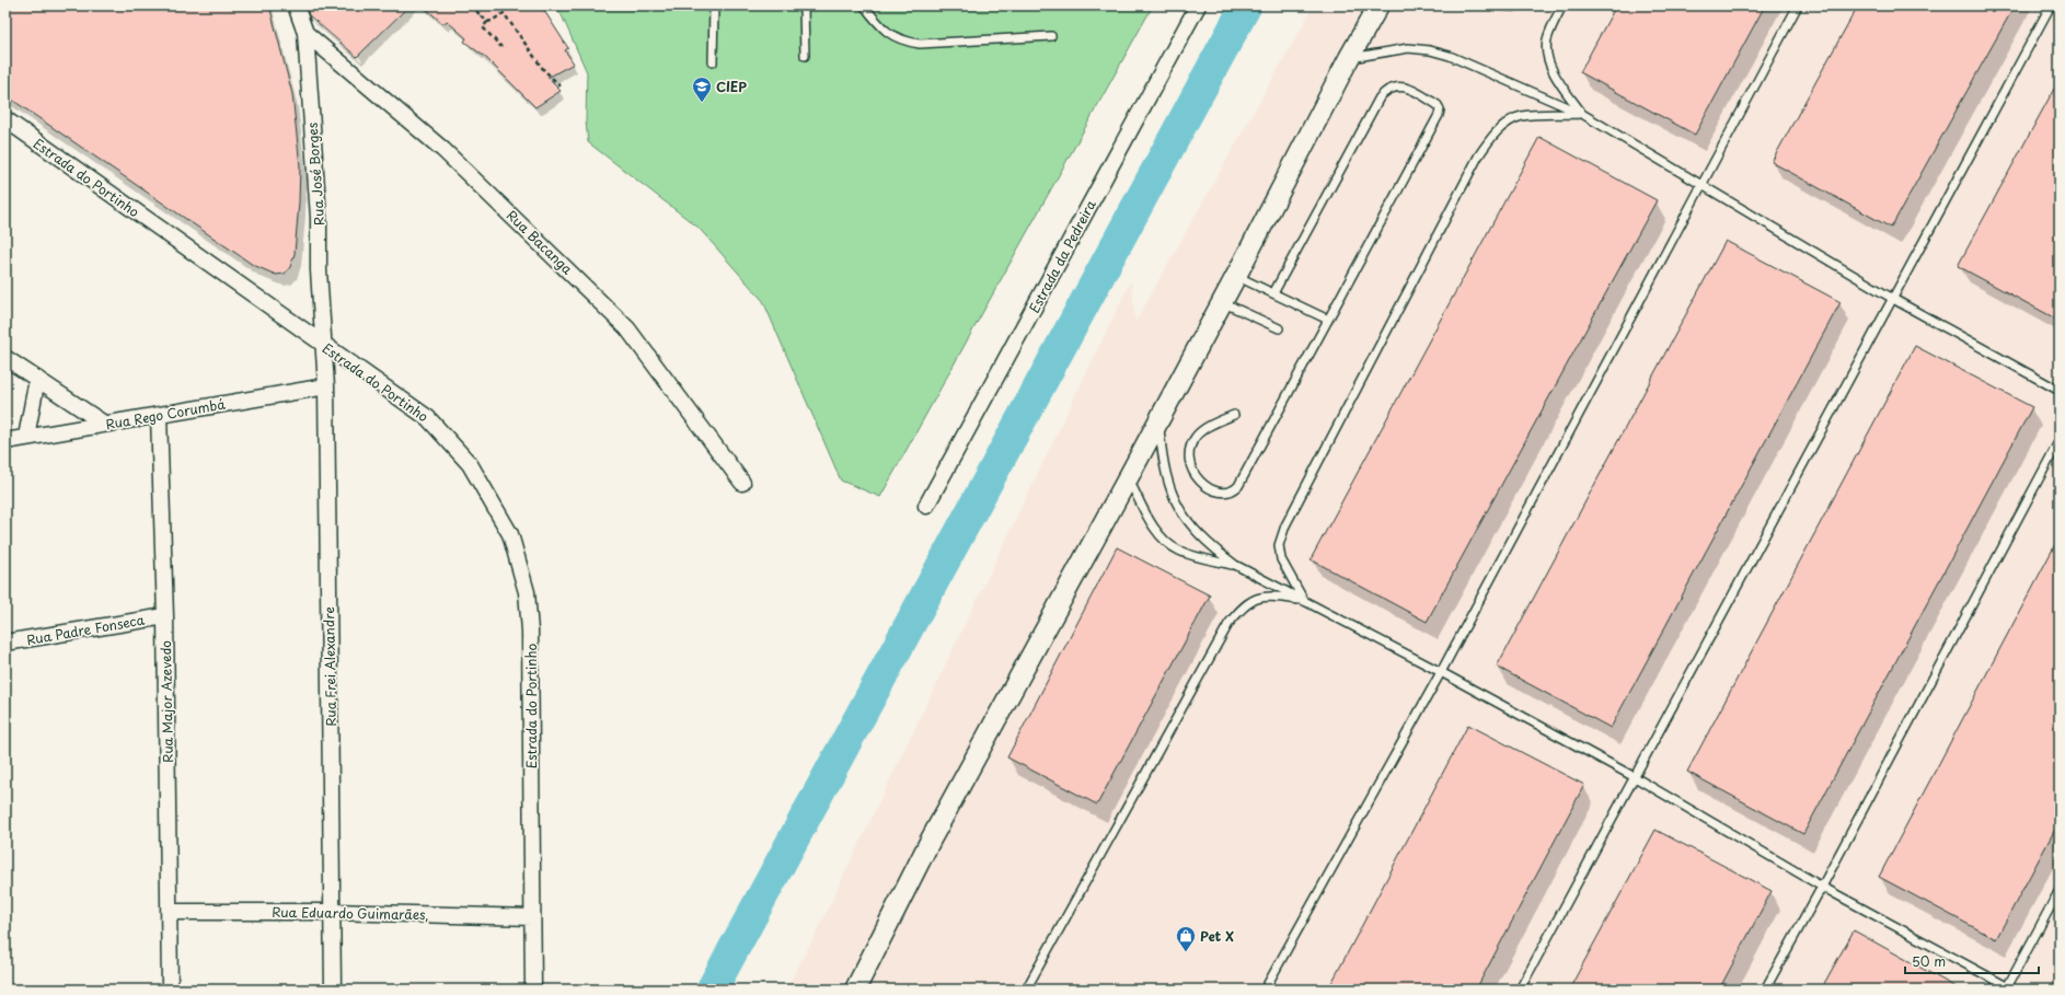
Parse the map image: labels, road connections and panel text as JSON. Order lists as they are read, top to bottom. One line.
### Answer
{"streets":{"street":["Rua José Borges","Estrada do Portinho","Rua Bacanga","Estrada da Pedreira","Rua Rego Corumbá","Rua Padre Fonseca","Rua Frei Alexandre","Rua Major Azevedo","Rua Eduardo Guimarães,"]},"crossings":[["Rua José Borges","Estrada do Portinho"],["Rua José Borges","Rua Bacanga"],["Rua José Borges","Rua Frei Alexandre"],["Estrada do Portinho","Rua Frei Alexandre"],["Estrada do Portinho","Rua Eduardo Guimarães,"],["Rua Rego Corumbá","Rua Frei Alexandre"],["Rua Rego Corumbá","Rua Major Azevedo"],["Rua Padre Fonseca","Rua Major Azevedo"],["Rua Frei Alexandre","Rua Eduardo Guimarães,"],["Rua Major Azevedo","Rua Eduardo Guimarães,"]],"places":{"school or university":["CIEP"],"shop":["Pet X"]},"scale_bar":"50 m"}
